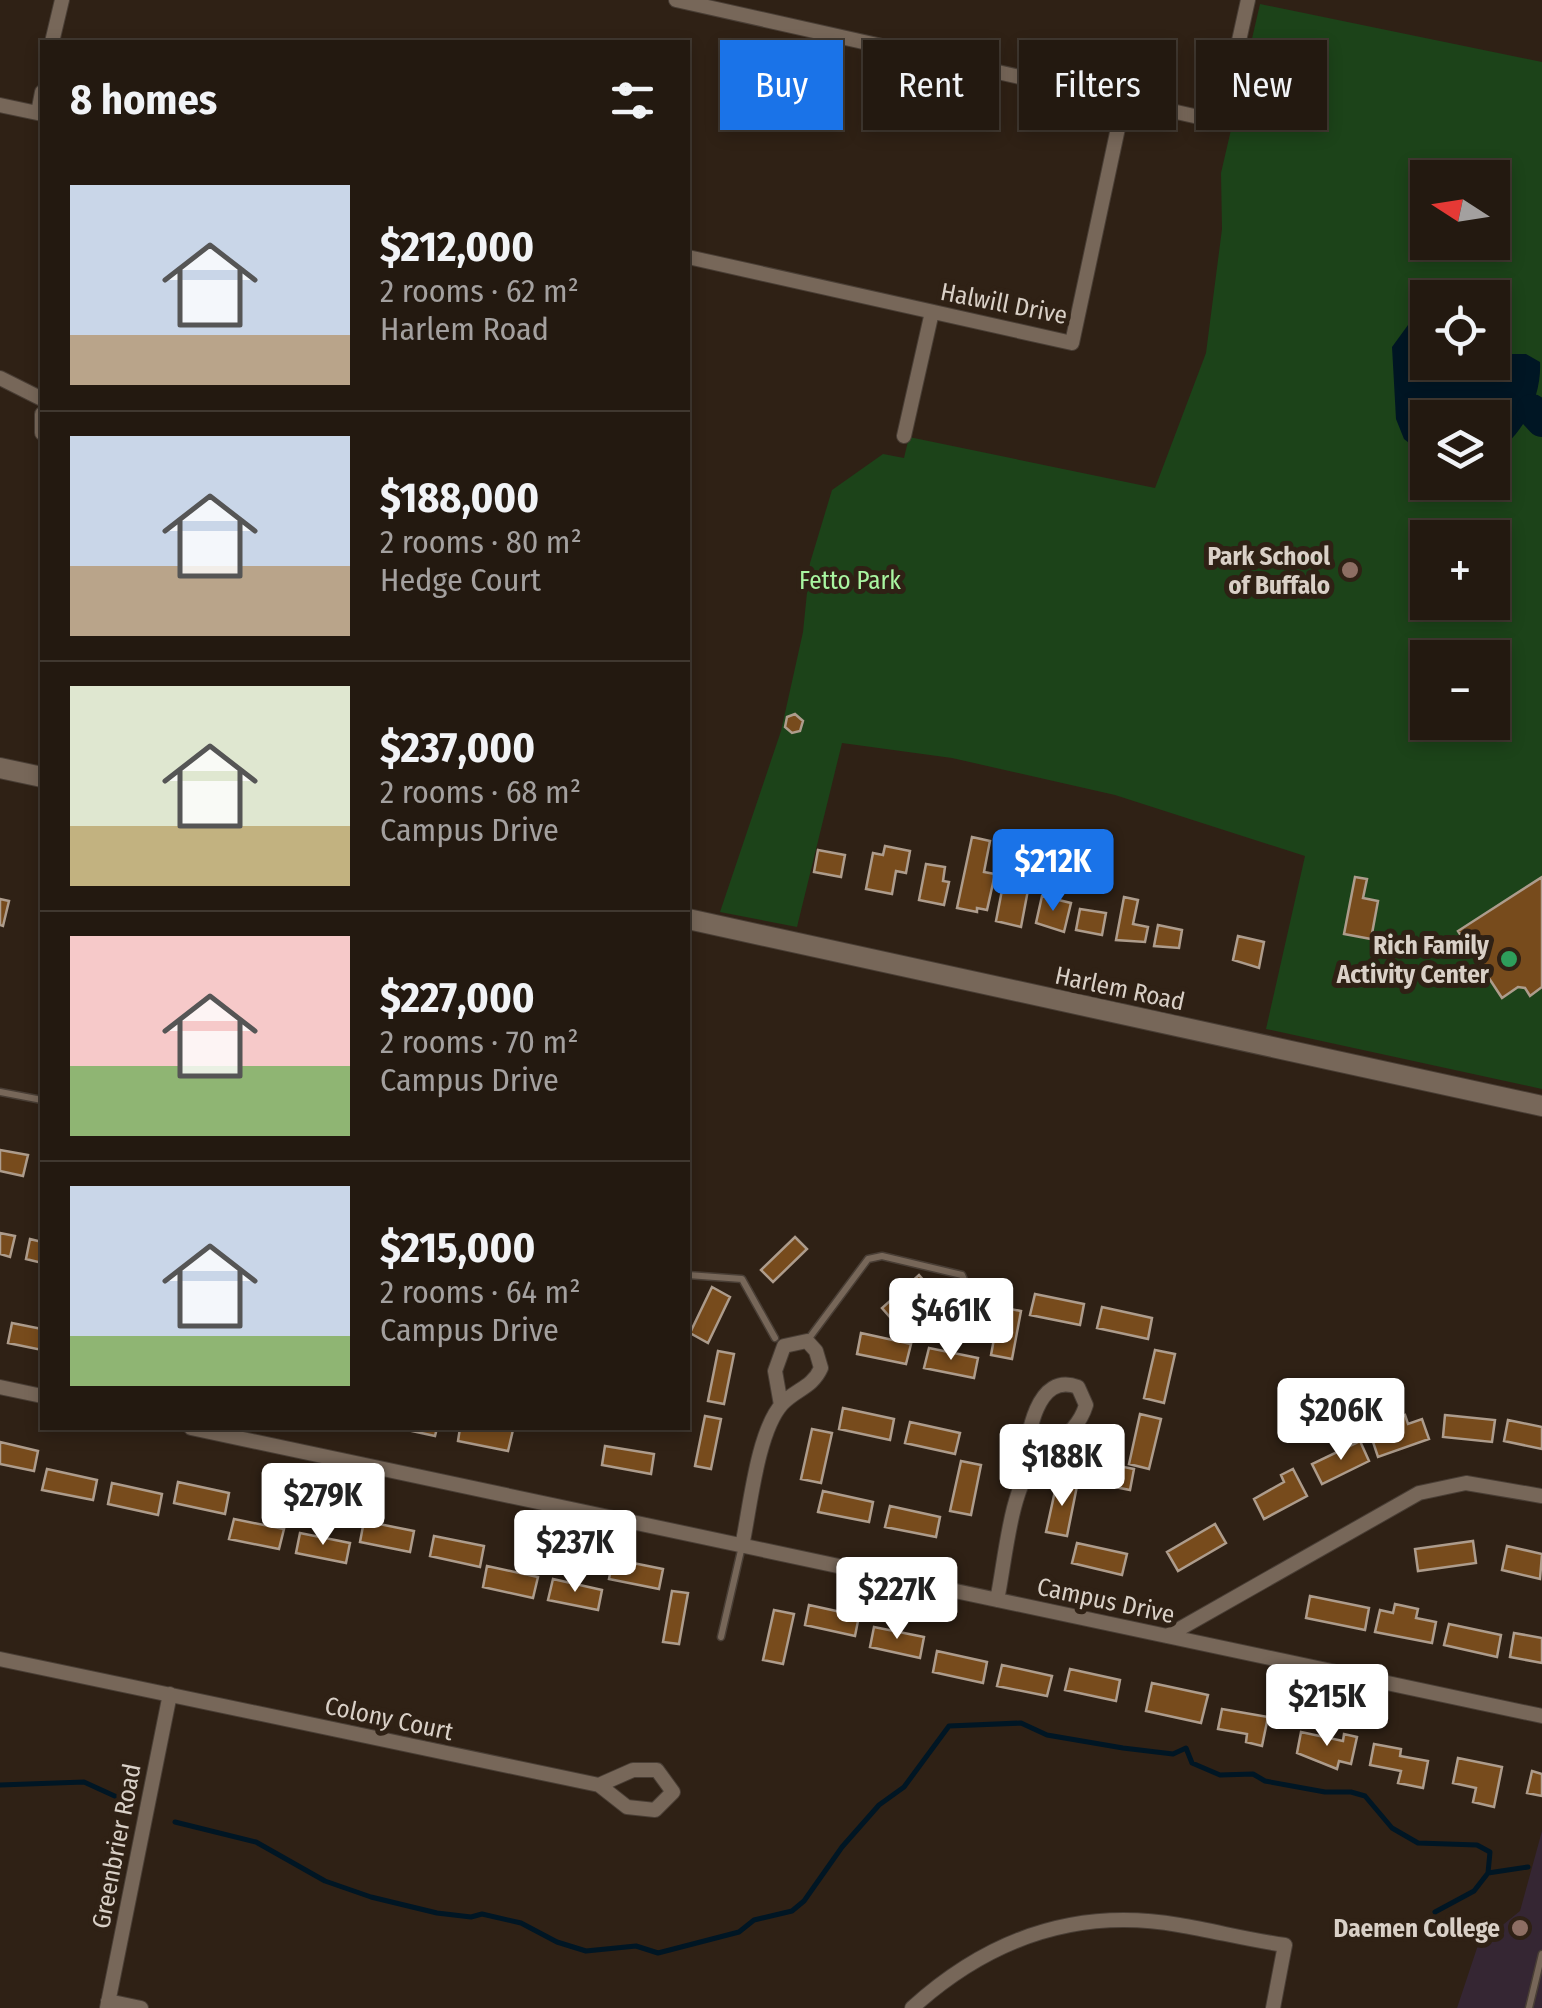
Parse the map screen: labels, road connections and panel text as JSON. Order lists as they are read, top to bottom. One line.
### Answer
{"streets":{"main road":["Harlem Road"],"street":["Halwill Drive","Campus Drive","Colony Court","Greenbrier Road"]},"crossings":[["Colony Court","Greenbrier Road"]],"parks":["Fetto Park"],"places":["Park School of Buffalo","Rich Family Activity Center","Daemen College"],"north":"left","page":{"chip":["Buy","Rent","Filters","New"],"heading":"8 homes","map_buttons":["+","−"],"list":[{"name":"$212,000","note":"2 rooms · 62 m² · Harlem Road"},{"name":"$188,000","note":"2 rooms · 80 m² · Hedge Court"},{"name":"$237,000","note":"2 rooms · 68 m² · Campus Drive"},{"name":"$227,000","note":"2 rooms · 70 m² · Campus Drive"},{"name":"$215,000","note":"2 rooms · 64 m² · Campus Drive"}],"price":["$212K","$461K","$206K","$188K","$279K","$237K","$227K","$215K"]}}
